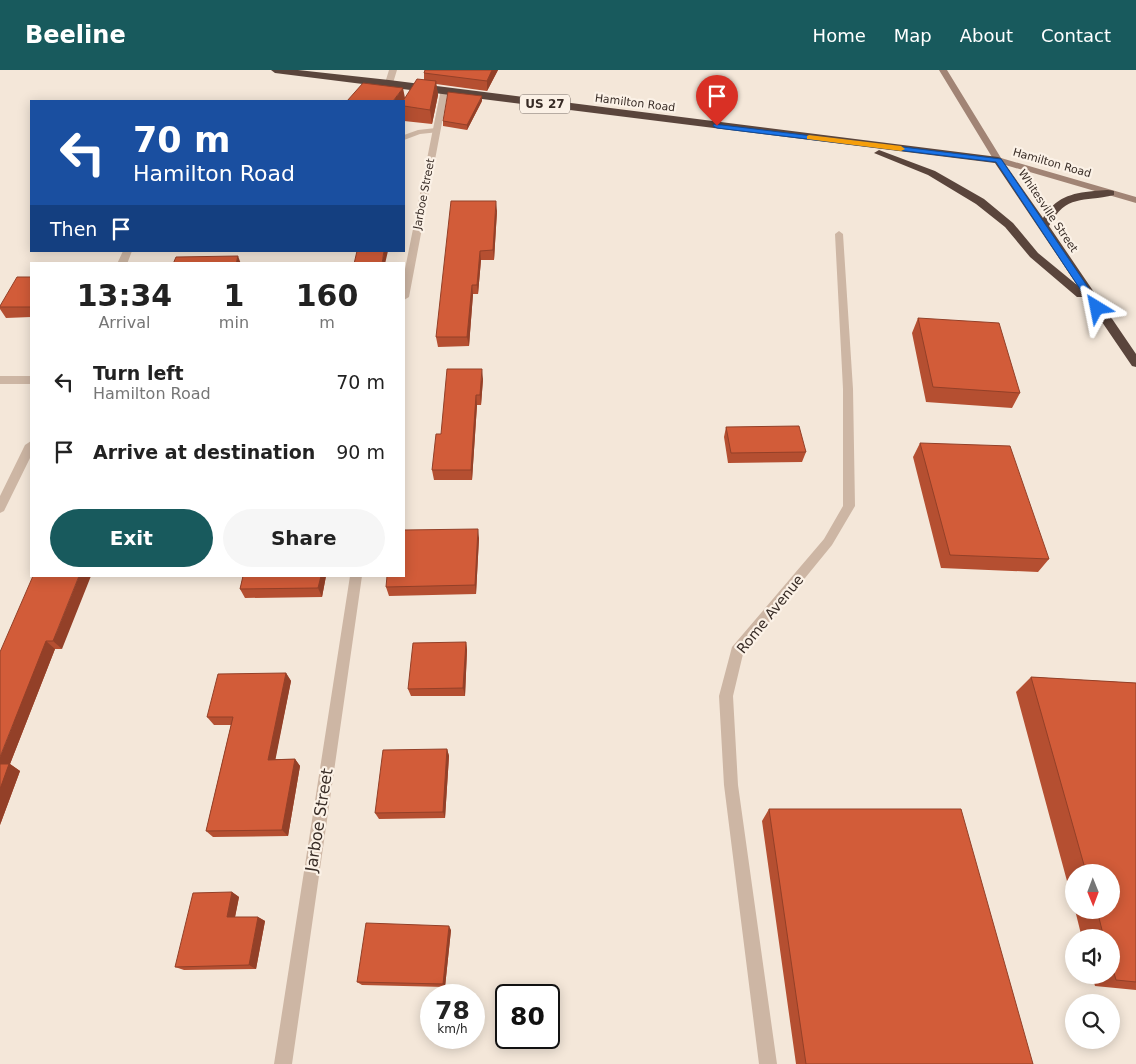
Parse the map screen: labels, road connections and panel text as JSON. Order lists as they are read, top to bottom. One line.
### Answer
{"streets":{"highway":["Hamilton Road","US 27","Whitesville Street"],"street":["Jarboe Street","Rome Avenue"]},"crossings":[["Hamilton Road","Jarboe Street"],["Hamilton Road","Whitesville Street"]],"north":"bottom","page":{"header":"Beeline","nav":["Home","Map","About","Contact"],"turn":["70 m","Hamilton Road"],"then":"Then","eta":["13:34","Arrival","1","min","160","m"],"list":[{"name":"Turn left","note":"Hamilton Road","value":"70 m"},{"name":"Arrive at destination","value":"90 m"}],"buttons":["Exit","Share"],"speed":"78 km/h","limit":"80"}}
